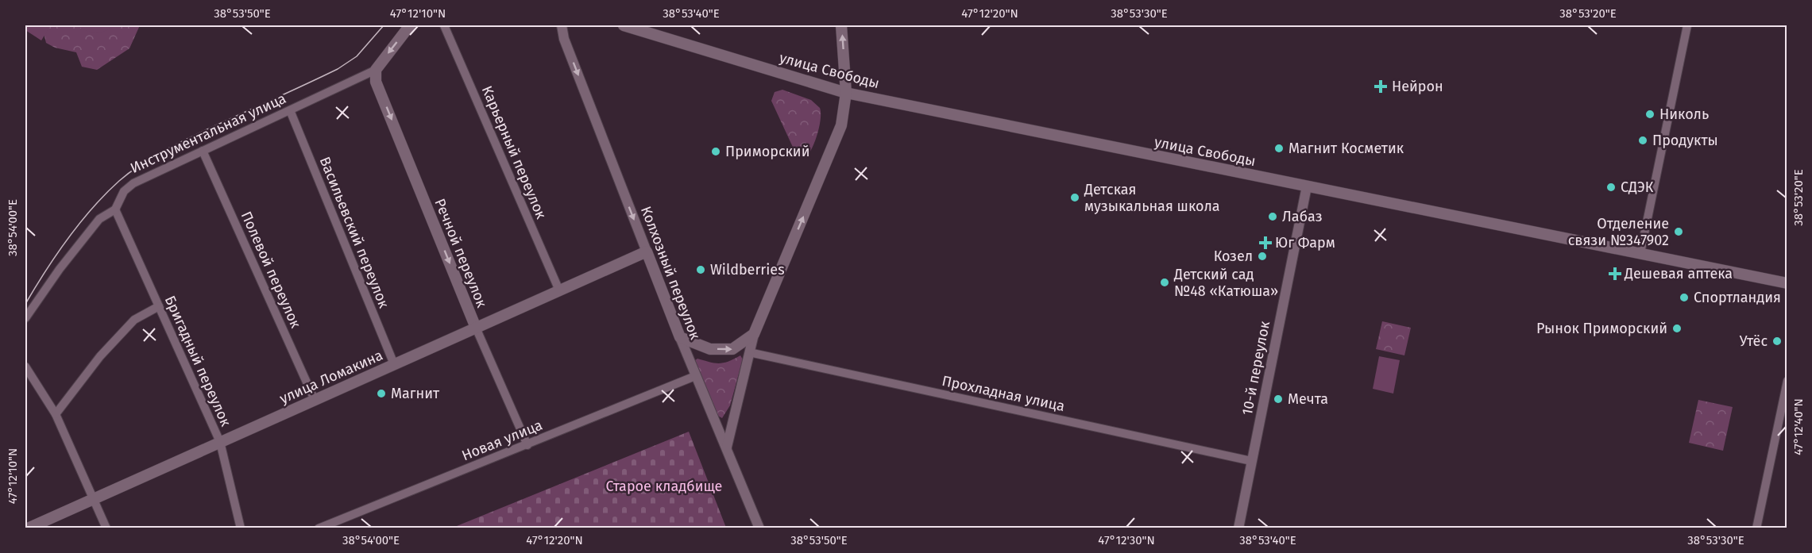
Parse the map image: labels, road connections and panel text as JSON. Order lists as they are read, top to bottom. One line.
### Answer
{"streets":{"main road":["улица Свободы","Инструментальная улица","Речной переулок","Колхозный переулок","улица Ломакина"],"street":["Карьерный переулок","Васильевский переулок","Полевой переулок","Бригадный переулок","10-й переулок","Прохладная улица","Новая улица"]},"crossings":[["улица Свободы","10-й переулок"],["Инструментальная улица","Васильевский переулок"],["Инструментальная улица","Речной переулок"],["Инструментальная улица","Полевой переулок"],["Инструментальная улица","Бригадный переулок"],["Карьерный переулок","улица Ломакина"],["Васильевский переулок","улица Ломакина"],["Речной переулок","улица Ломакина"],["Речной переулок","Новая улица"],["Полевой переулок","улица Ломакина"],["Колхозный переулок","улица Ломакина"],["Колхозный переулок","Новая улица"],["Бригадный переулок","улица Ломакина"],["10-й переулок","Прохладная улица"]],"one_way":["Речной переулок","Колхозный переулок"],"parks":["Старое кладбище"],"places":{"health":["Нейрон","Юг Фарм","Дешевая аптека"],"other":["Николь","Продукты","Магнит Косметик","Приморский","СДЭК","Детская музыкальная школа","Лабаз","Отделение связи №347902","Козел","Wildberries","Детский сад №48 «Катюша»","Спортландия","Рынок Приморский","Утёс","Магнит","Мечта"]},"coordinates":["38°53'50\"E","47°12'10\"N","38°53'40\"E","47°12'20\"N","38°53'30\"E","38°53'20\"E","38°54'00\"E","47°12'40\"N","47°12'30\"N"]}
